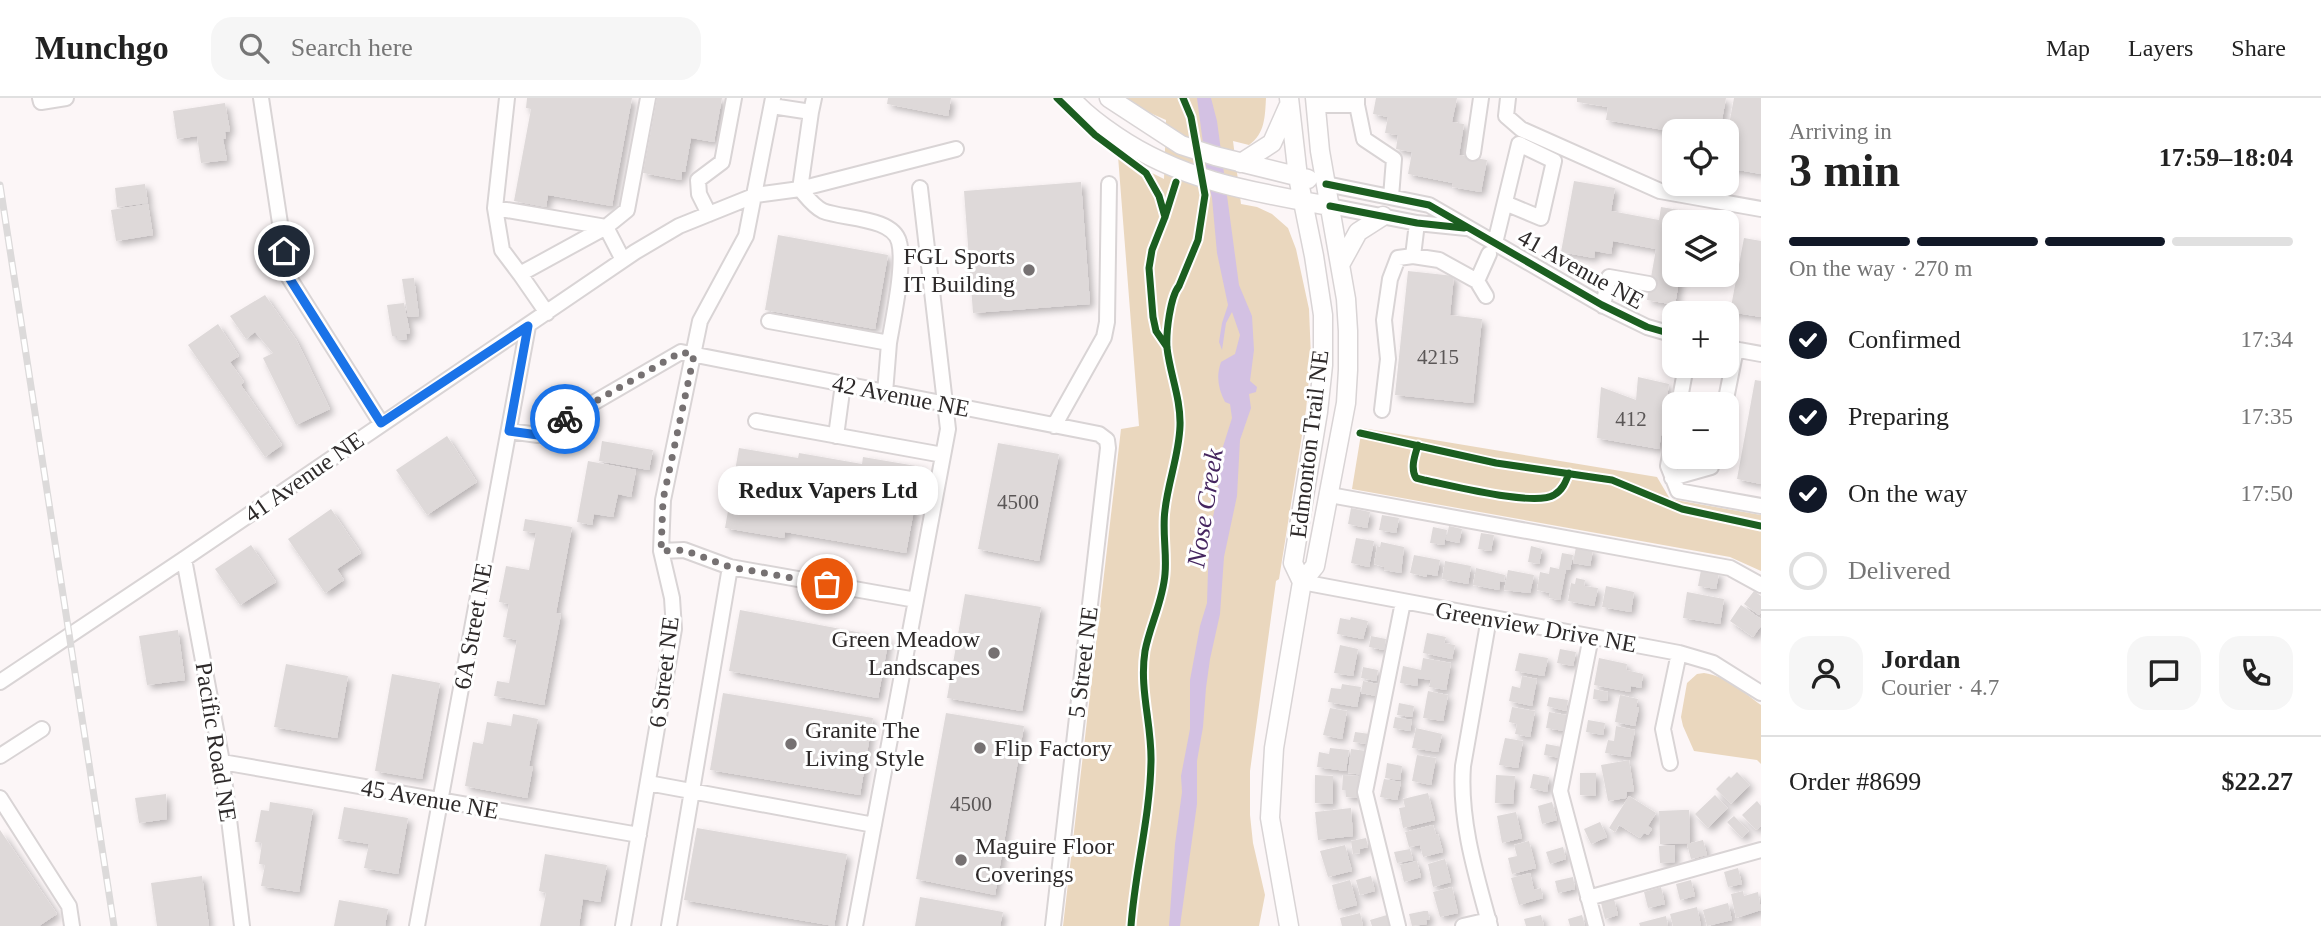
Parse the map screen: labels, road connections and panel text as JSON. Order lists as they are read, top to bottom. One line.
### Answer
{"streets":{"main road":["Edmonton Trail NE"],"street":["41 Avenue NE","42 Avenue NE","6A Street NE","Greenview Drive NE","5 Street NE","6 Street NE","Pacific Road NE","45 Avenue NE"]},"crossings":[["41 Avenue NE","Edmonton Trail NE"],["41 Avenue NE","6A Street NE"],["41 Avenue NE","6 Street NE"],["41 Avenue NE","Pacific Road NE"],["42 Avenue NE","5 Street NE"],["42 Avenue NE","6 Street NE"],["Edmonton Trail NE","Greenview Drive NE"],["6A Street NE","45 Avenue NE"],["6 Street NE","45 Avenue NE"],["Pacific Road NE","45 Avenue NE"]],"water":["Nose Creek"],"places":["FGL Sports IT Building","Redux Vapers Ltd","Green Meadow Landscapes","Granite The Living Style","Flip Factory","Maguire Floor Coverings"],"house_numbers":["4215","412","4500","4500"],"page":{"header":"Munchgo","search":"Search here","nav":["Map","Layers","Share"],"heading":["3 min","Arriving in","17:59–18:04"],"panel":["Jordan","Courier · 4.7","Order #8699","$22.27"],"map_buttons":["+","−"],"bar":"On the way · 270 m","list":[["Confirmed","17:34"],["Preparing","17:35"],["On the way","17:50"],"Delivered"],"bubble":"Redux Vapers Ltd"}}
